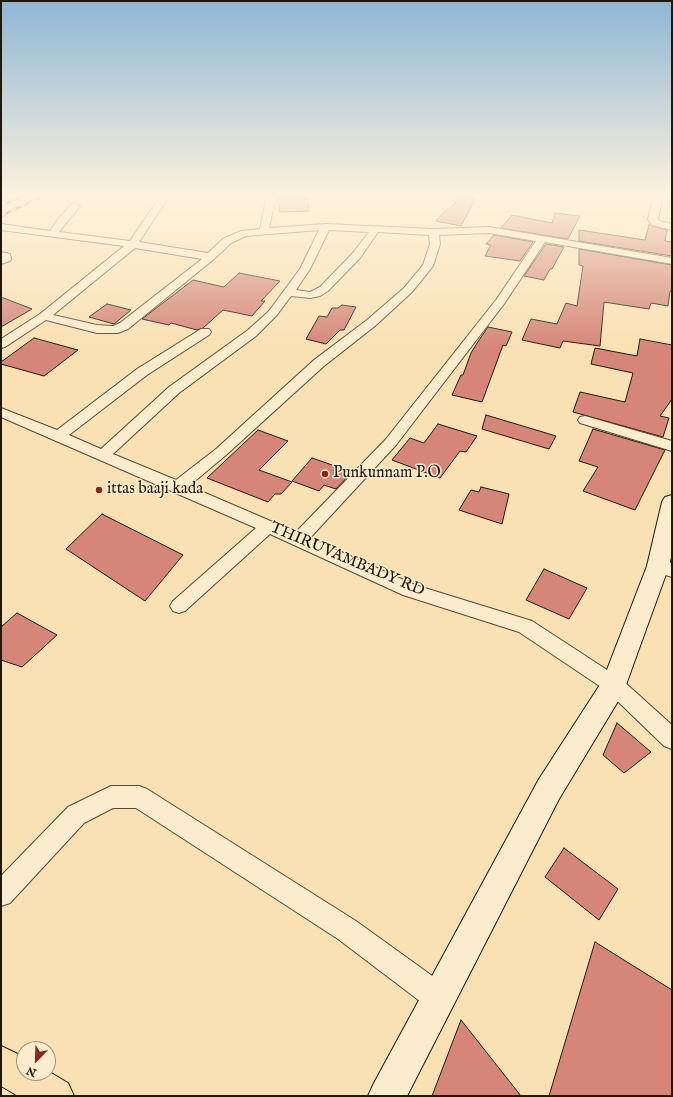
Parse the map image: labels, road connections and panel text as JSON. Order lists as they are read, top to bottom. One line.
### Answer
{"streets":{"street":["THIRUVAMBADY RD"]},"places":["Punkunnam P.O","ittas baaji kada"],"north":"bottom left"}
